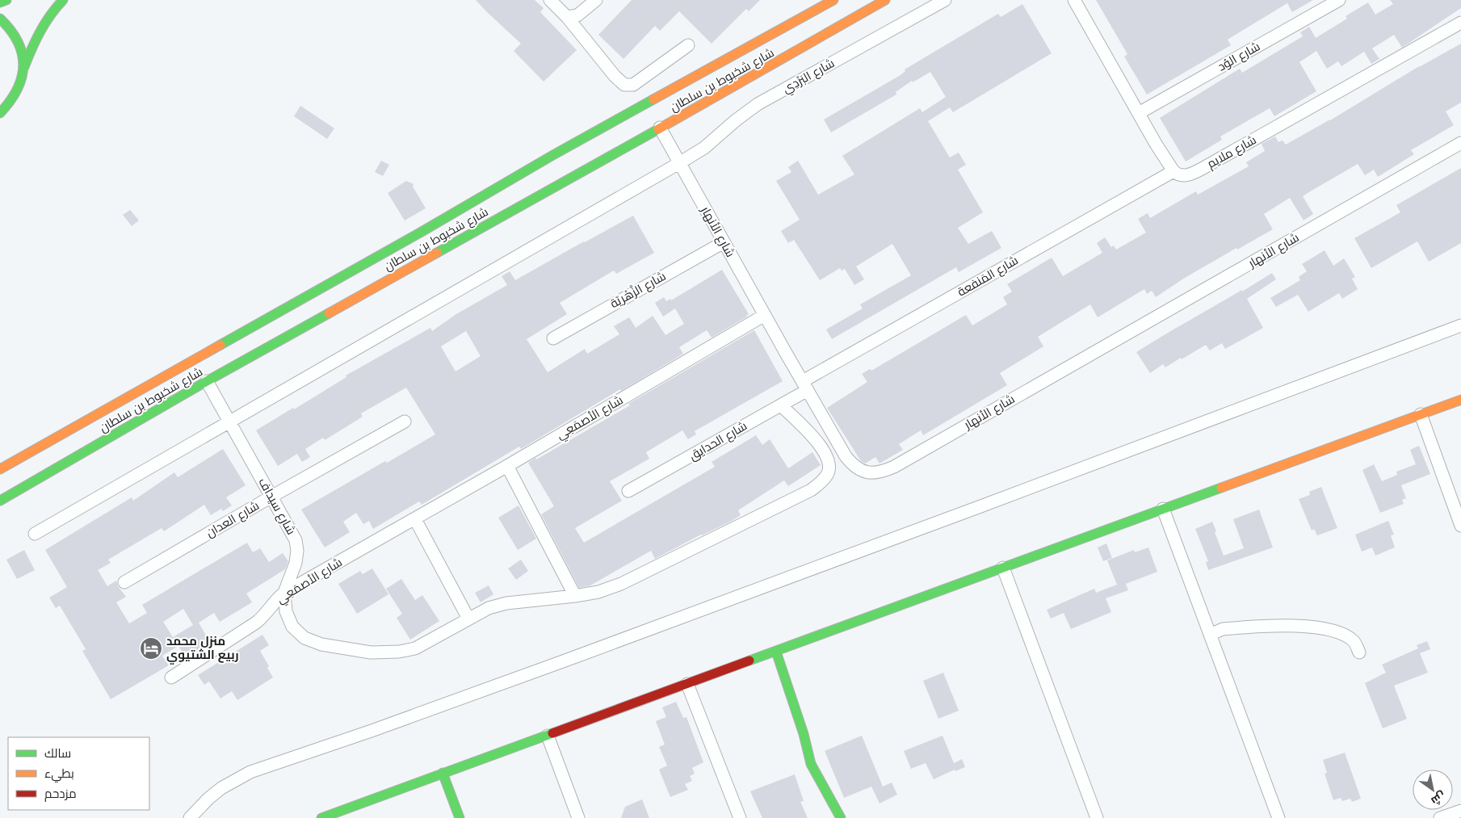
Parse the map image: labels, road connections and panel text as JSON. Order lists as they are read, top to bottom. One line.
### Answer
{"streets":{"main road":["شارع شخبوط بن سلطان"],"street":["شارع الوُد","شارع البَرْدِي","شارع ملايم","شارع الأنهار","شارع المَنفعة","شارع الزَّهْريّة","شارع الأصمَعِي","شارع الحدايق","شارع سيداف","شارع العدان"]},"crossings":[["شارع البَرْدِي","شارع الأنهار"],["شارع البَرْدِي","شارع سيداف"],["شارع شخبوط بن سلطان","شارع الأنهار"],["شارع شخبوط بن سلطان","شارع سيداف"],["شارع ملايم","شارع المَنفعة"],["شارع الأنهار","شارع المَنفعة"],["شارع الأنهار","شارع الزَّهْريّة"],["شارع الأنهار","شارع الأصمَعِي"],["شارع الأنهار","شارع الحدايق"],["شارع المَنفعة","شارع الحدايق"],["شارع الأصمَعِي","شارع سيداف"],["شارع الحدايق","شارع سيداف"],["شارع سيداف","شارع العدان"]],"places":{"hotel":["منزل محمد ربيع الشتيوي"]},"legend":["سالك","بطيء","مزدحم"],"north":"bottom right"}
